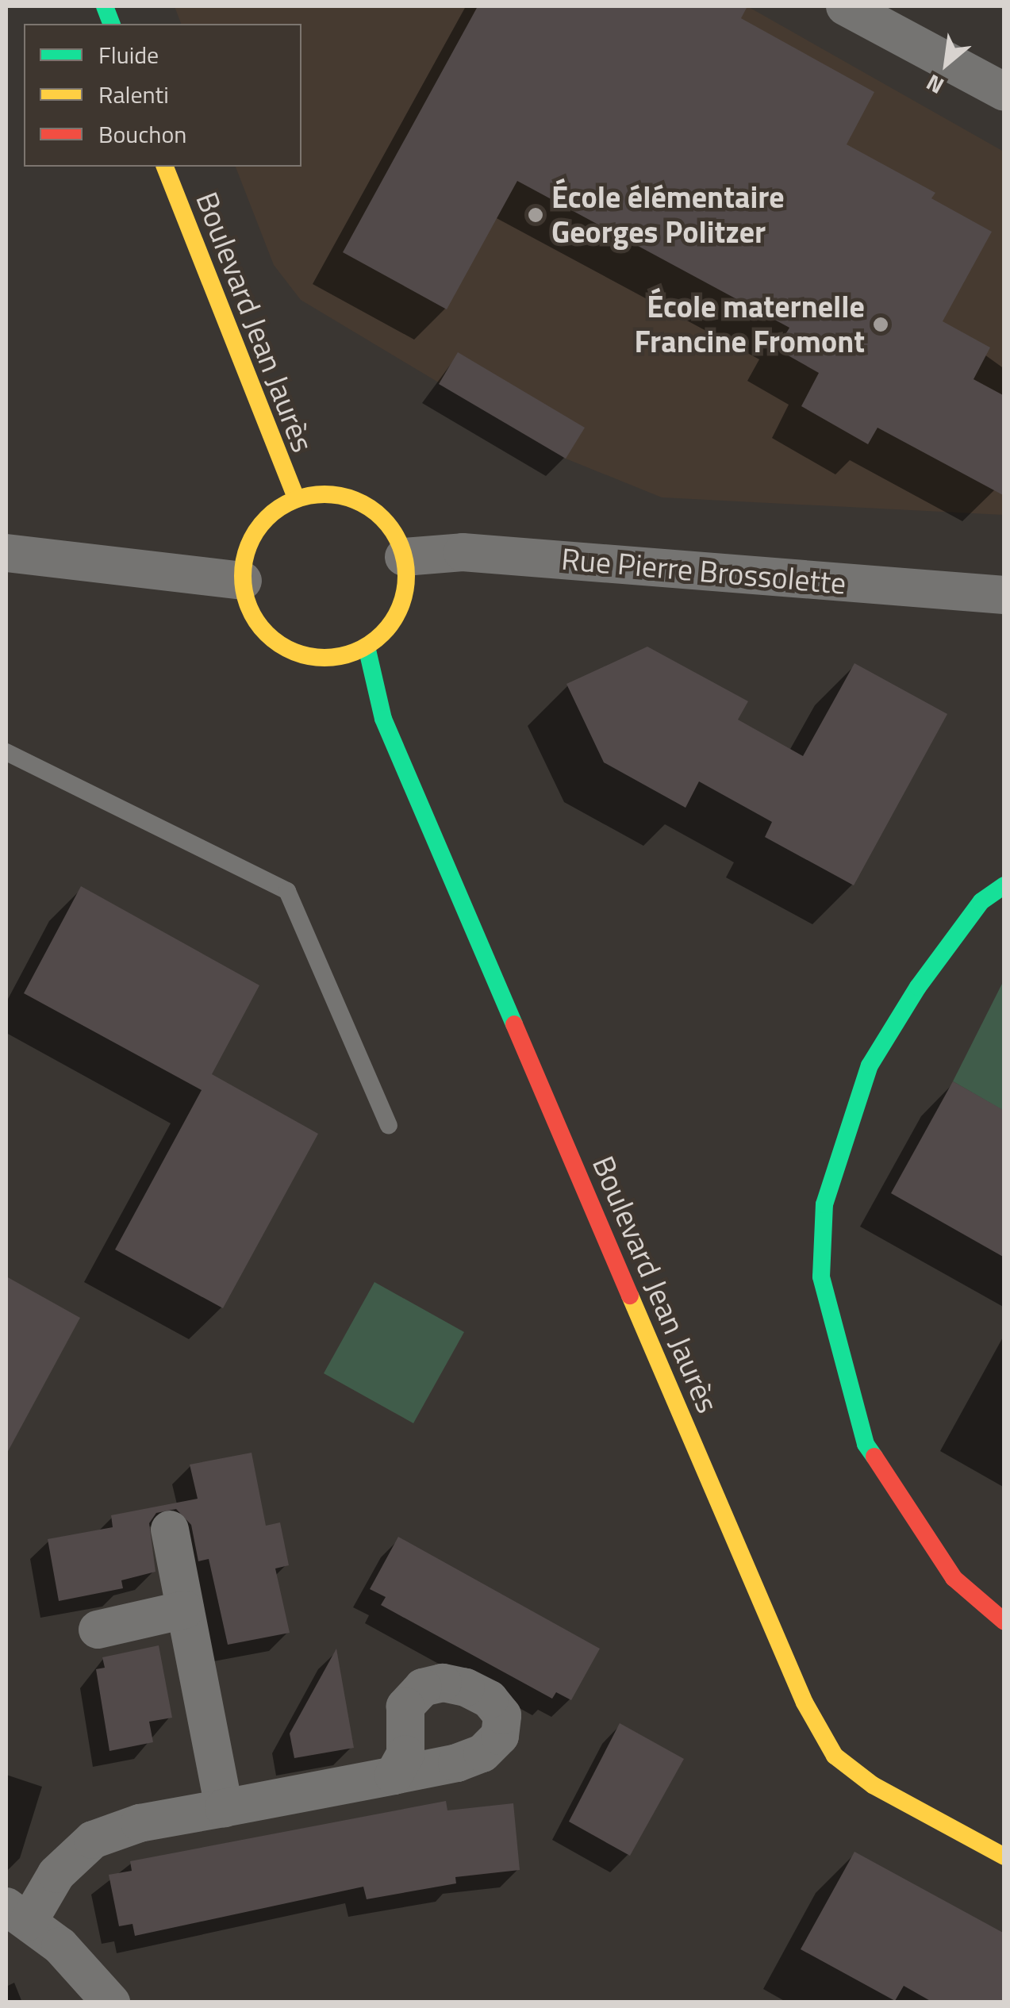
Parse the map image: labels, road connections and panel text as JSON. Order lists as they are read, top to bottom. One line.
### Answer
{"streets":{"street":["Boulevard Jean Jaurès","Rue Pierre Brossolette"]},"crossings":[["Boulevard Jean Jaurès","Rue Pierre Brossolette"]],"places":["École élémentaire Georges Politzer","École maternelle Francine Fromont"],"legend":["Fluide","Ralenti","Bouchon"],"north":"bottom left"}
